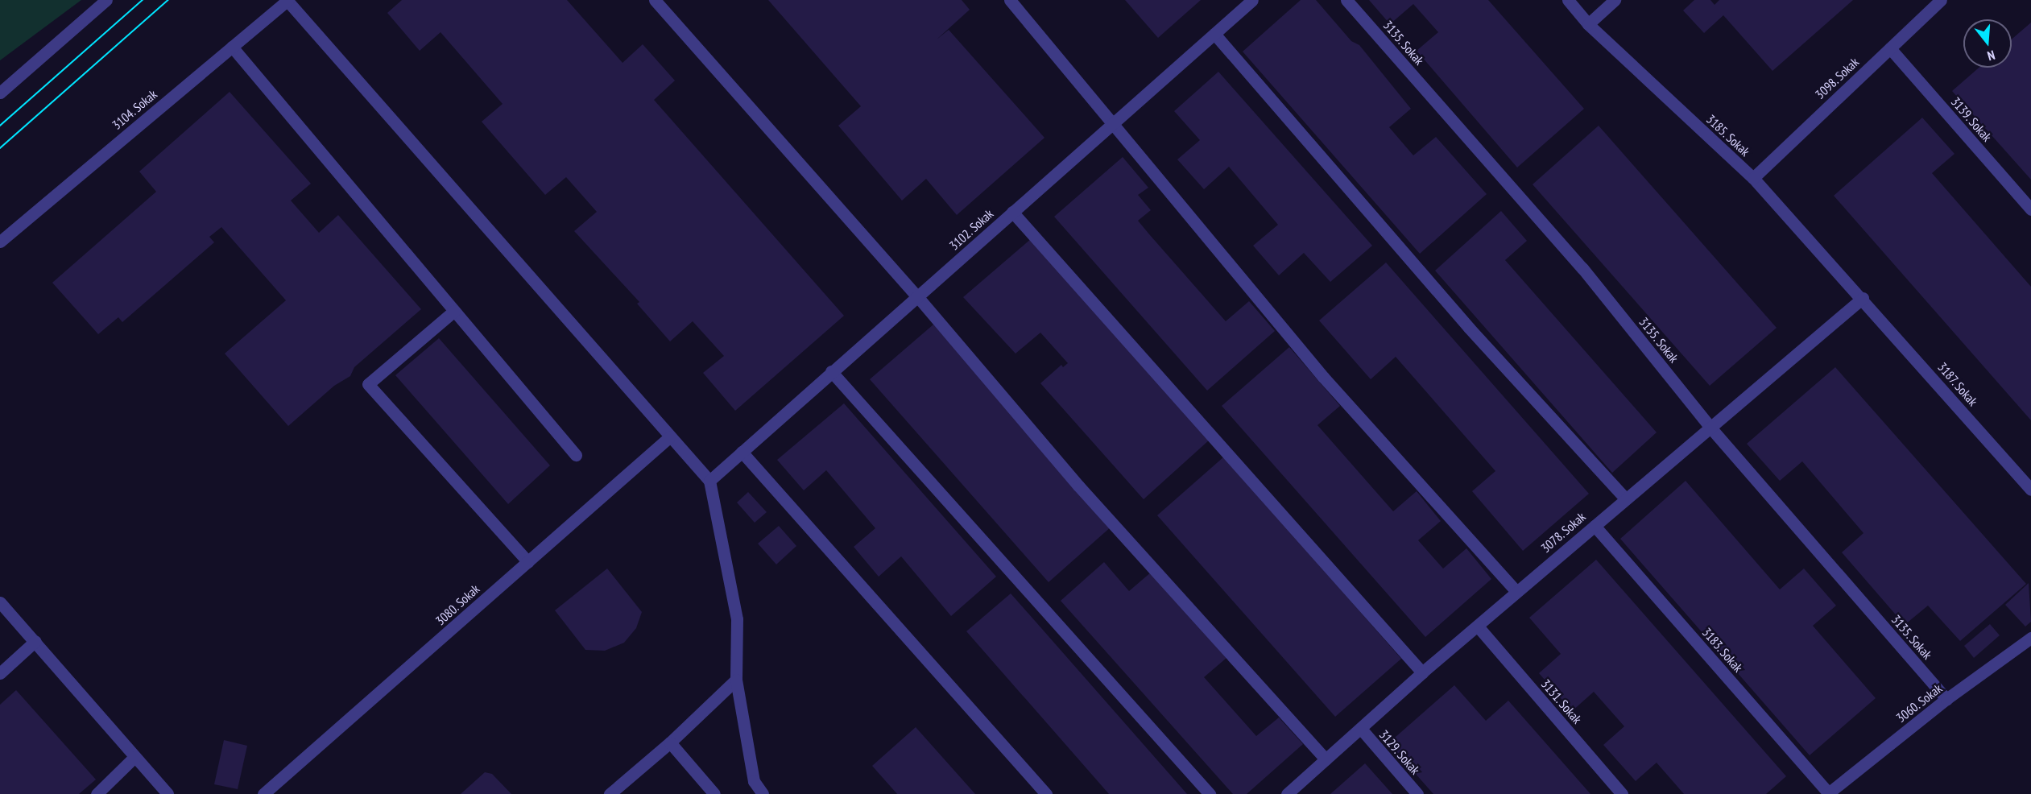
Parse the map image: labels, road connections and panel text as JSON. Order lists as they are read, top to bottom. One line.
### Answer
{"streets":{"street":["3135. Sokak","3098. Sokak","3104. Sokak","3139. Sokak","3185. Sokak","3102. Sokak","3187. Sokak","3078. Sokak","3080. Sokak","3183. Sokak","3131. Sokak","3060. Sokak","3129. Sokak"]},"crossings":[["3135. Sokak","3078. Sokak"],["3135. Sokak","3060. Sokak"],["3098. Sokak","3139. Sokak"],["3098. Sokak","3185. Sokak"],["3185. Sokak","3187. Sokak"],["3185. Sokak","3078. Sokak"],["3187. Sokak","3078. Sokak"],["3078. Sokak","3183. Sokak"],["3078. Sokak","3131. Sokak"],["3078. Sokak","3129. Sokak"],["3183. Sokak","3060. Sokak"]],"north":"bottom"}
